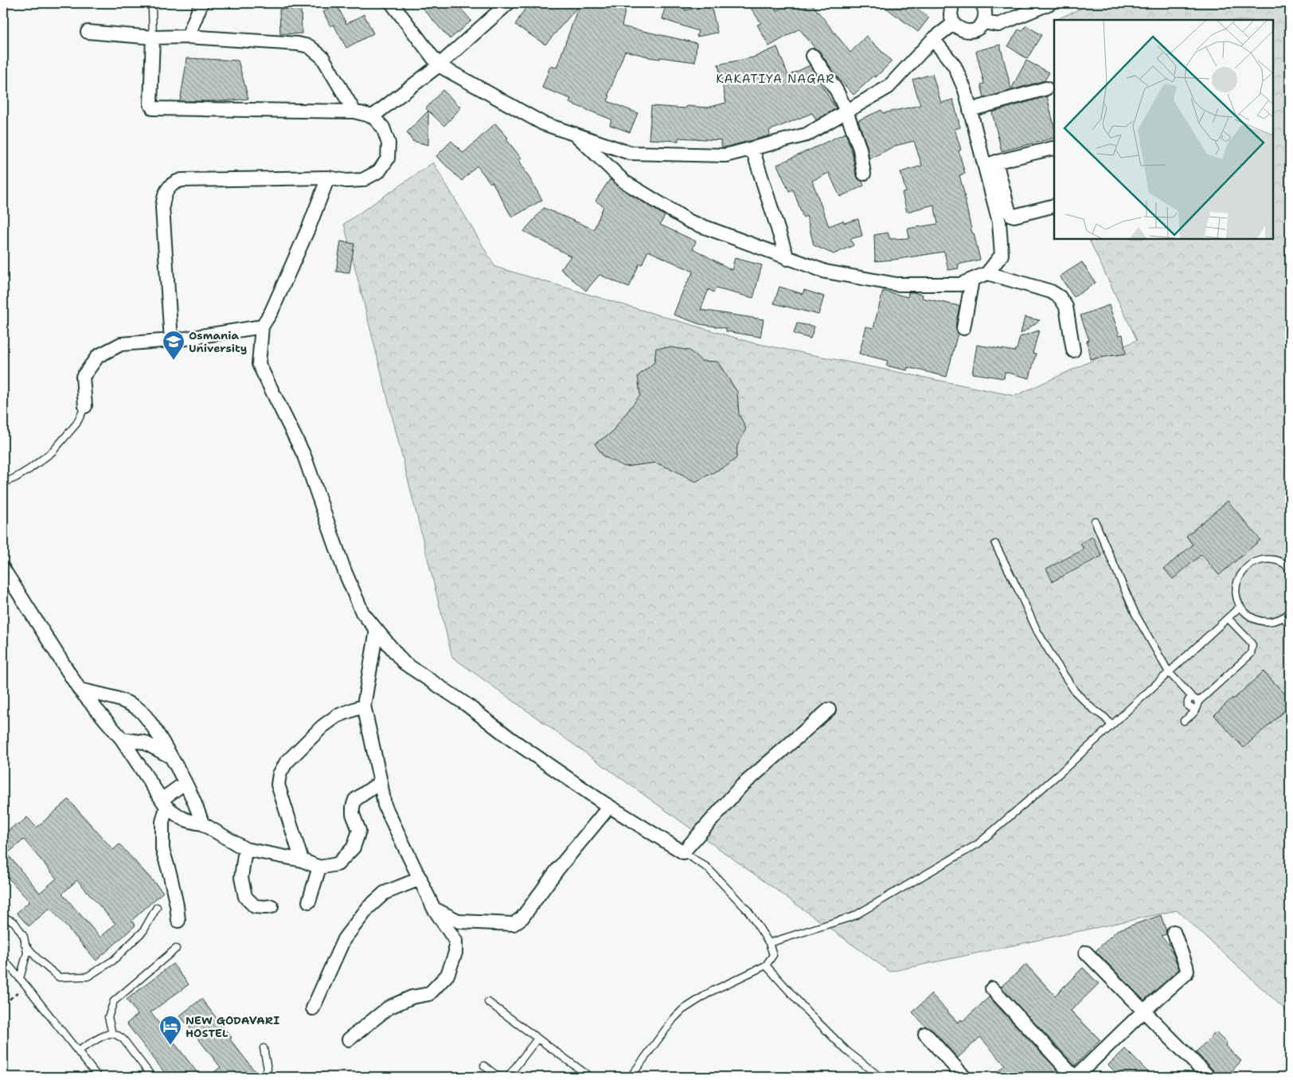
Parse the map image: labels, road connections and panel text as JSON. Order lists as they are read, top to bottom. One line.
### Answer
{"districts":["KAKATIYA NAGAR"],"places":{"school or university":["Osmania University"],"hotel":["NEW GODAVARI HOSTEL"]}}
